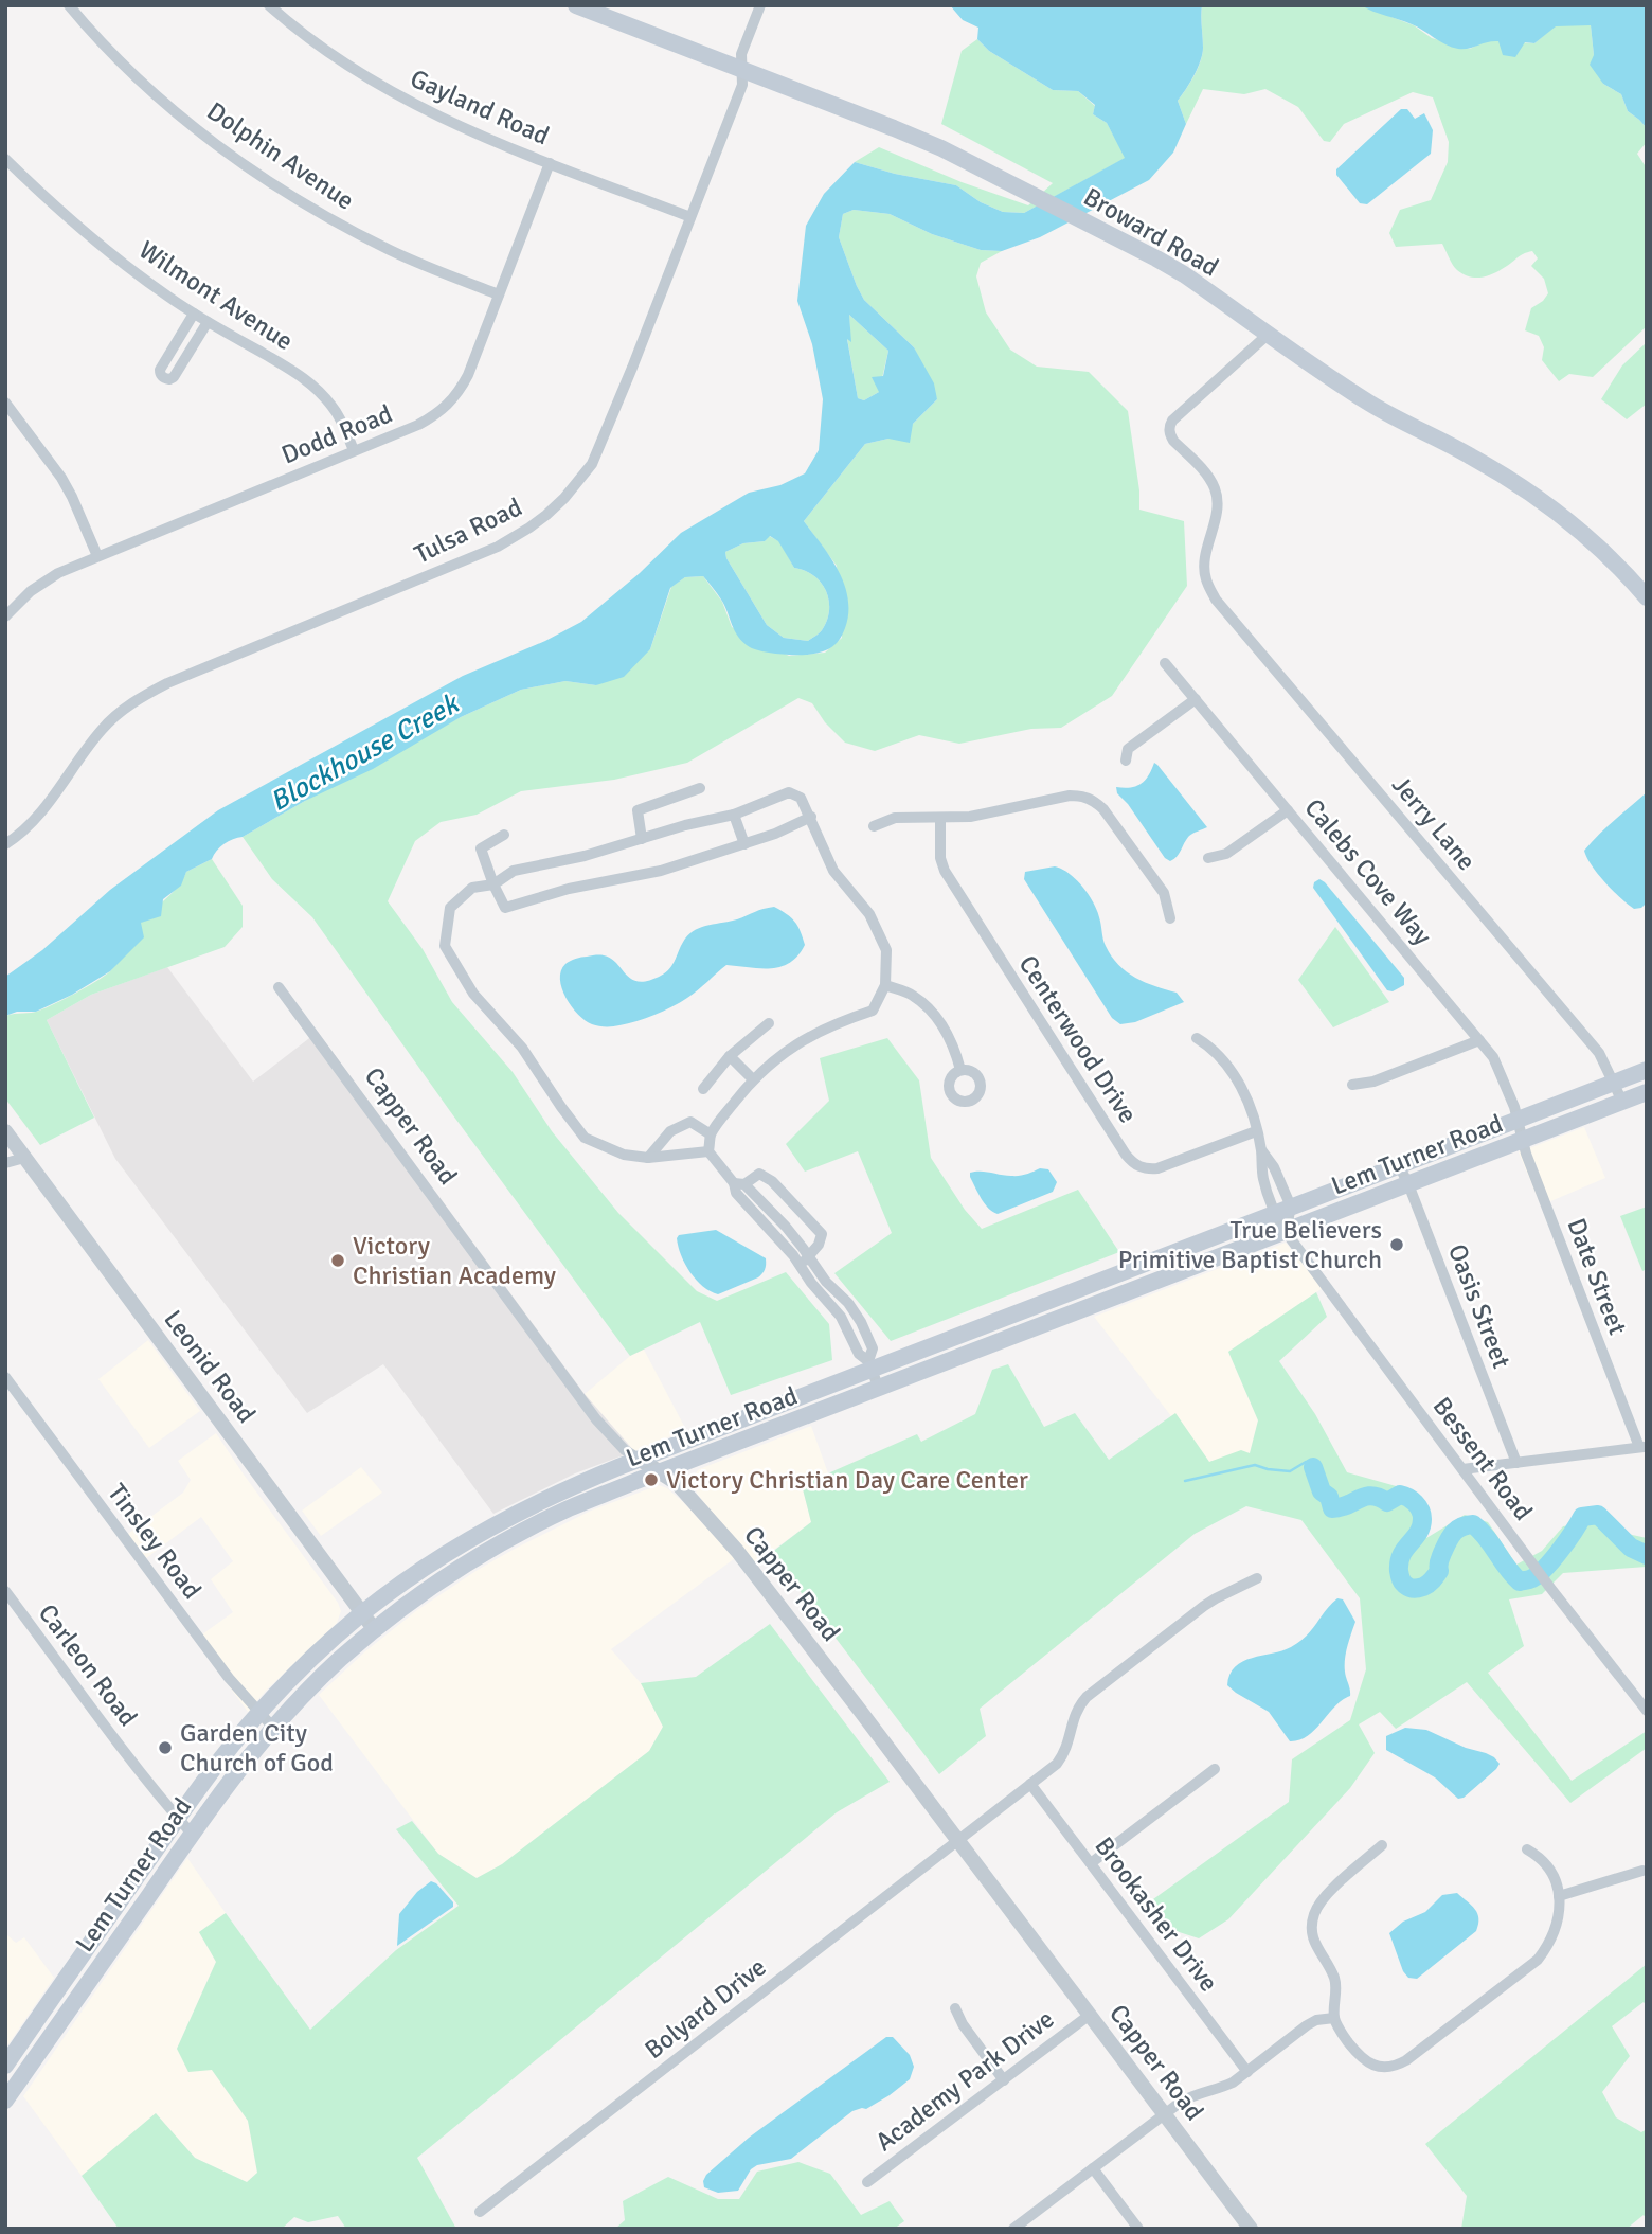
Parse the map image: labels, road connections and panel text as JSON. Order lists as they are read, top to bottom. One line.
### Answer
{"streets":{"main road":["Broward Road","Lem Turner Road"],"street":["Gayland Road","Dolphin Avenue","Wilmont Avenue","Dodd Road","Tulsa Road","Jerry Lane","Calebs Cove Way","Centerwood Drive","Capper Road","Date Street","Oasis Street","Leonid Road","Bessent Road","Tinsley Road","Carleon Road","Brookasher Drive","Bolyard Drive","Academy Park Drive"]},"crossings":[["Gayland Road","Dodd Road"],["Gayland Road","Tulsa Road"],["Dolphin Avenue","Dodd Road"],["Broward Road","Tulsa Road"],["Broward Road","Jerry Lane"],["Wilmont Avenue","Dodd Road"],["Jerry Lane","Lem Turner Road"],["Calebs Cove Way","Lem Turner Road"],["Calebs Cove Way","Date Street"],["Centerwood Drive","Bessent Road"],["Capper Road","Lem Turner Road"],["Capper Road","Bolyard Drive"],["Capper Road","Academy Park Drive"],["Lem Turner Road","Date Street"],["Lem Turner Road","Oasis Street"],["Lem Turner Road","Leonid Road"],["Lem Turner Road","Bessent Road"],["Lem Turner Road","Tinsley Road"],["Lem Turner Road","Carleon Road"],["Brookasher Drive","Bolyard Drive"]],"water":["Blockhouse Creek"],"places":["True Believers Primitive Baptist Church","Victory Christian Academy","Victory Christian Day Care Center","Garden City Church of God"]}
